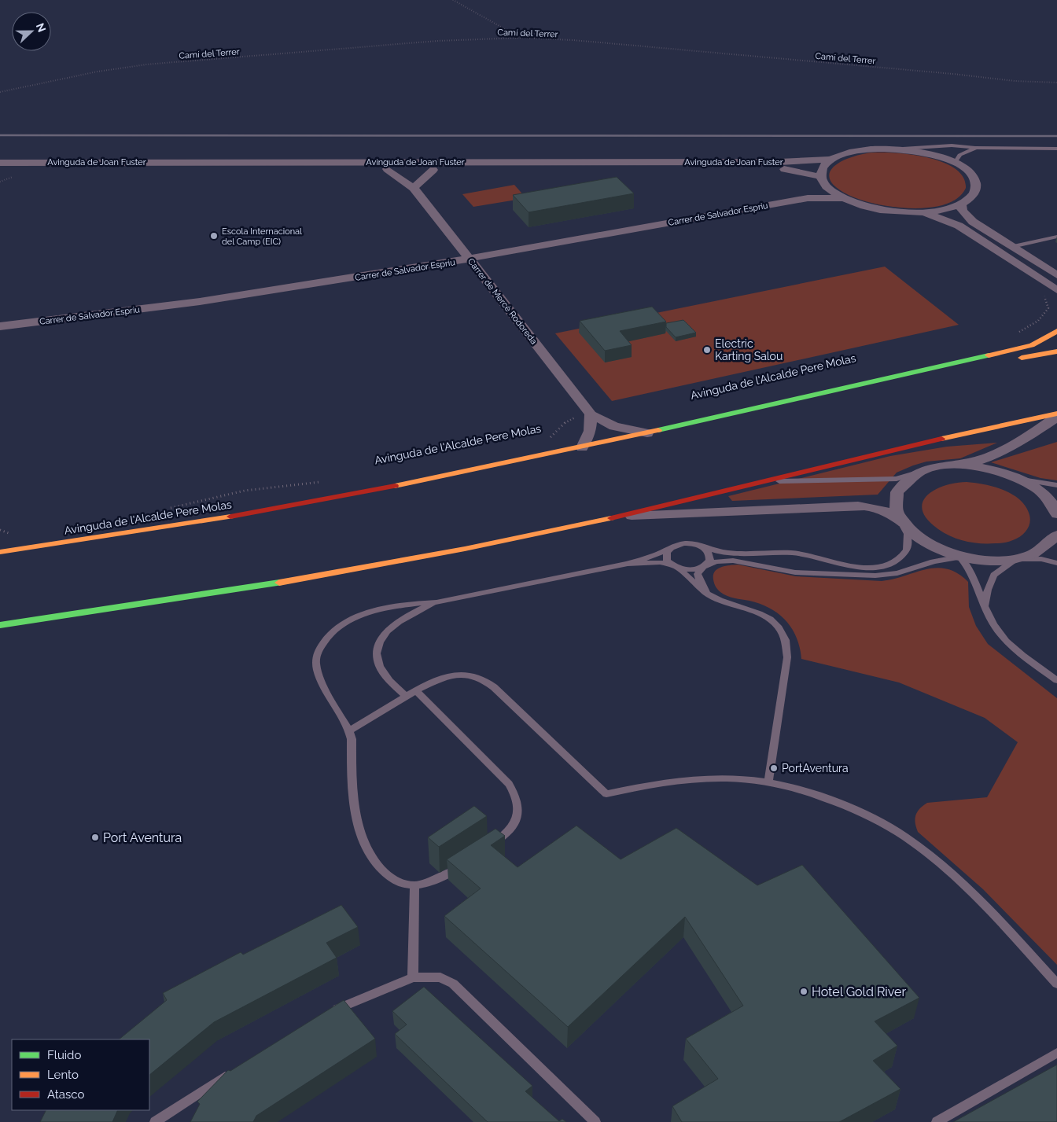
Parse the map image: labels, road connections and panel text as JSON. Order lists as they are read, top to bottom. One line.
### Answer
{"streets":{"street":["Avinguda de Joan Fuster","Carrer de Salvador Espriu","Carrer de Mercè Rodoreda","Avinguda de l'Alcalde Pere Molas"],"path":["Camí del Terrer"]},"crossings":[["Avinguda de Joan Fuster","Carrer de Salvador Espriu"],["Avinguda de Joan Fuster","Carrer de Mercè Rodoreda"],["Carrer de Salvador Espriu","Carrer de Mercè Rodoreda"],["Carrer de Mercè Rodoreda","Avinguda de l'Alcalde Pere Molas"]],"places":["Escola Internacional del Camp (EIC)","Electric Karting Salou","PortAventura","Port Aventura","Hotel Gold River"],"legend":["Fluido","Lento","Atasco"],"north":"right"}
